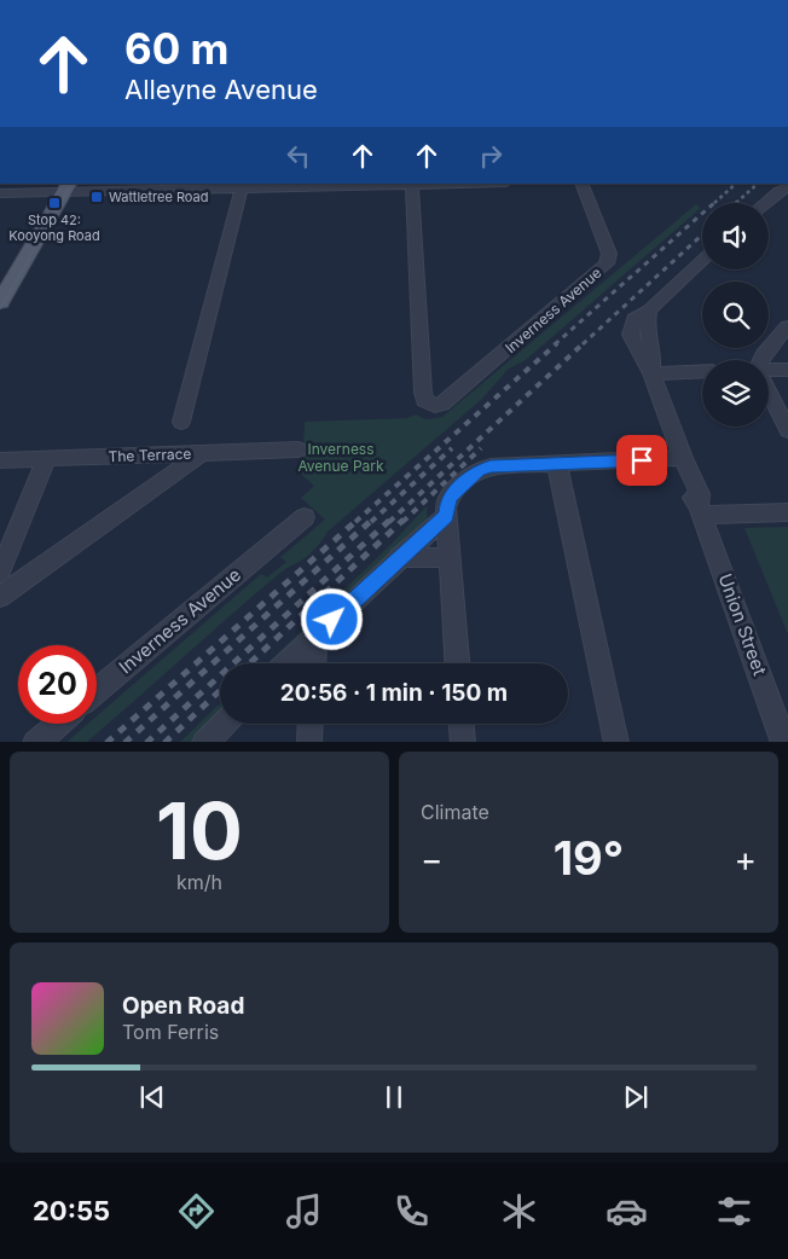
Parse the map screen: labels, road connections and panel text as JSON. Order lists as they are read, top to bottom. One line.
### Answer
{"streets":{"street":["Inverness Avenue","The Terrace","Union Street"]},"parks":["Inverness Avenue Park"],"places":{"transit":["Wattletree Road","Stop 42: Kooyong Road"]},"page":{"turn":["60 m","Alleyne Avenue"],"limit":"20","trip":"20:56 · 1 min · 150 m","tile":[["10","km/h"],"Climate"],"heat":["−","19°","+"],"song":["Open Road","Tom Ferris"],"tabs":"20:55"}}
